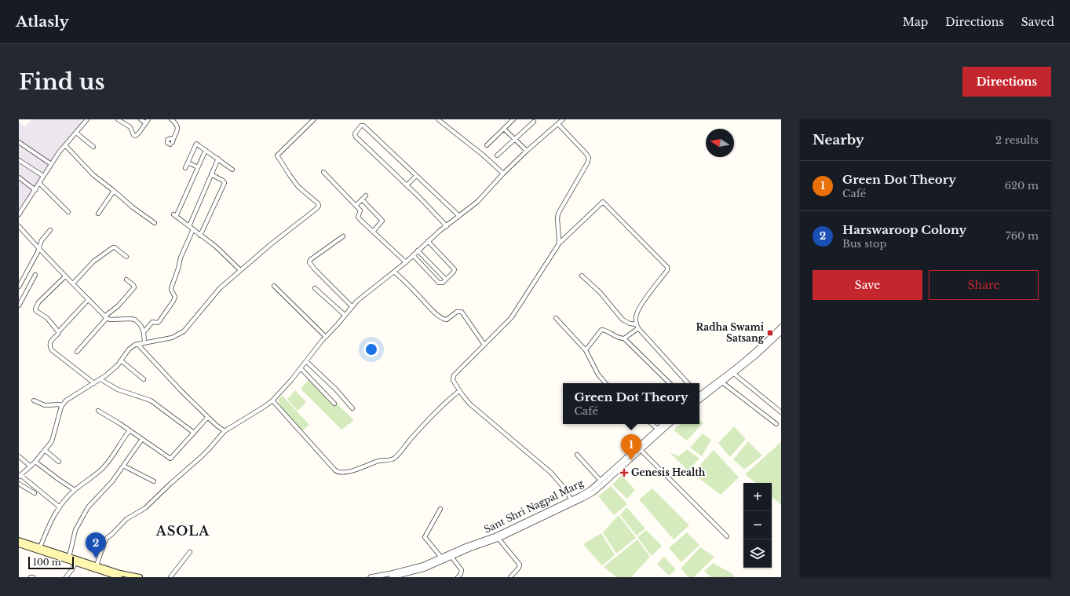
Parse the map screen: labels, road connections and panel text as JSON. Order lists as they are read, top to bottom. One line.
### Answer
{"streets":{"street":["Sant Shri Nagpal Marg"]},"districts":["ASOLA"],"places":{"transit":["Radha Swami Satsang"],"health":["Genesis Health"]},"scale_bar":"100 m","north":"left","page":{"header":"Atlasly","nav":["Map","Directions","Saved"],"buttons":["Directions",["Save","Share"]],"title":"Find us","heading":["Nearby","2 results"],"list":[{"mark":"1","name":"Green Dot Theory","note":"Café","value":"620 m"},{"mark":"2","name":"Harswaroop Colony","note":"Bus stop","value":"760 m"}],"popup":["Green Dot Theory","Café"],"pins":["1","2"],"map_buttons":["+","−"],"scale":"100 m"}}
